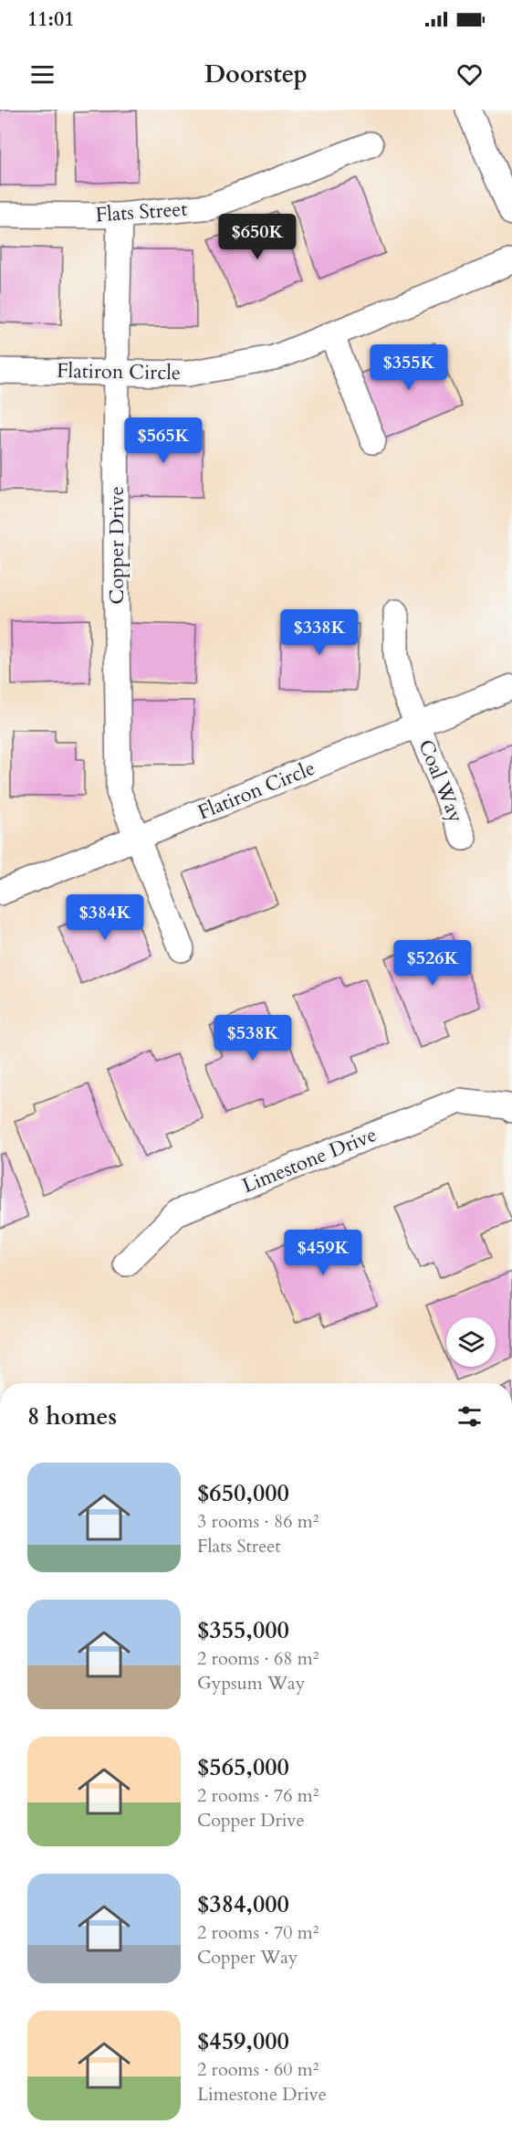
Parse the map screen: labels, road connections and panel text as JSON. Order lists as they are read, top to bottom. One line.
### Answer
{"streets":{"street":["Flats Street","Flatiron Circle","Copper Drive","Coal Way","Limestone Drive"]},"crossings":[["Flats Street","Copper Drive"],["Flatiron Circle","Copper Drive"],["Flatiron Circle","Coal Way"]],"page":{"status":"11:01","header":"Doorstep","price":["$650K","$355K","$565K","$338K","$384K","$526K","$538K","$459K"],"heading":"8 homes","list":[{"name":"$650,000","note":"3 rooms · 86 m² · Flats Street"},{"name":"$355,000","note":"2 rooms · 68 m² · Gypsum Way"},{"name":"$565,000","note":"2 rooms · 76 m² · Copper Drive"},{"name":"$384,000","note":"2 rooms · 70 m² · Copper Way"},{"name":"$459,000","note":"2 rooms · 60 m² · Limestone Drive"}]}}
